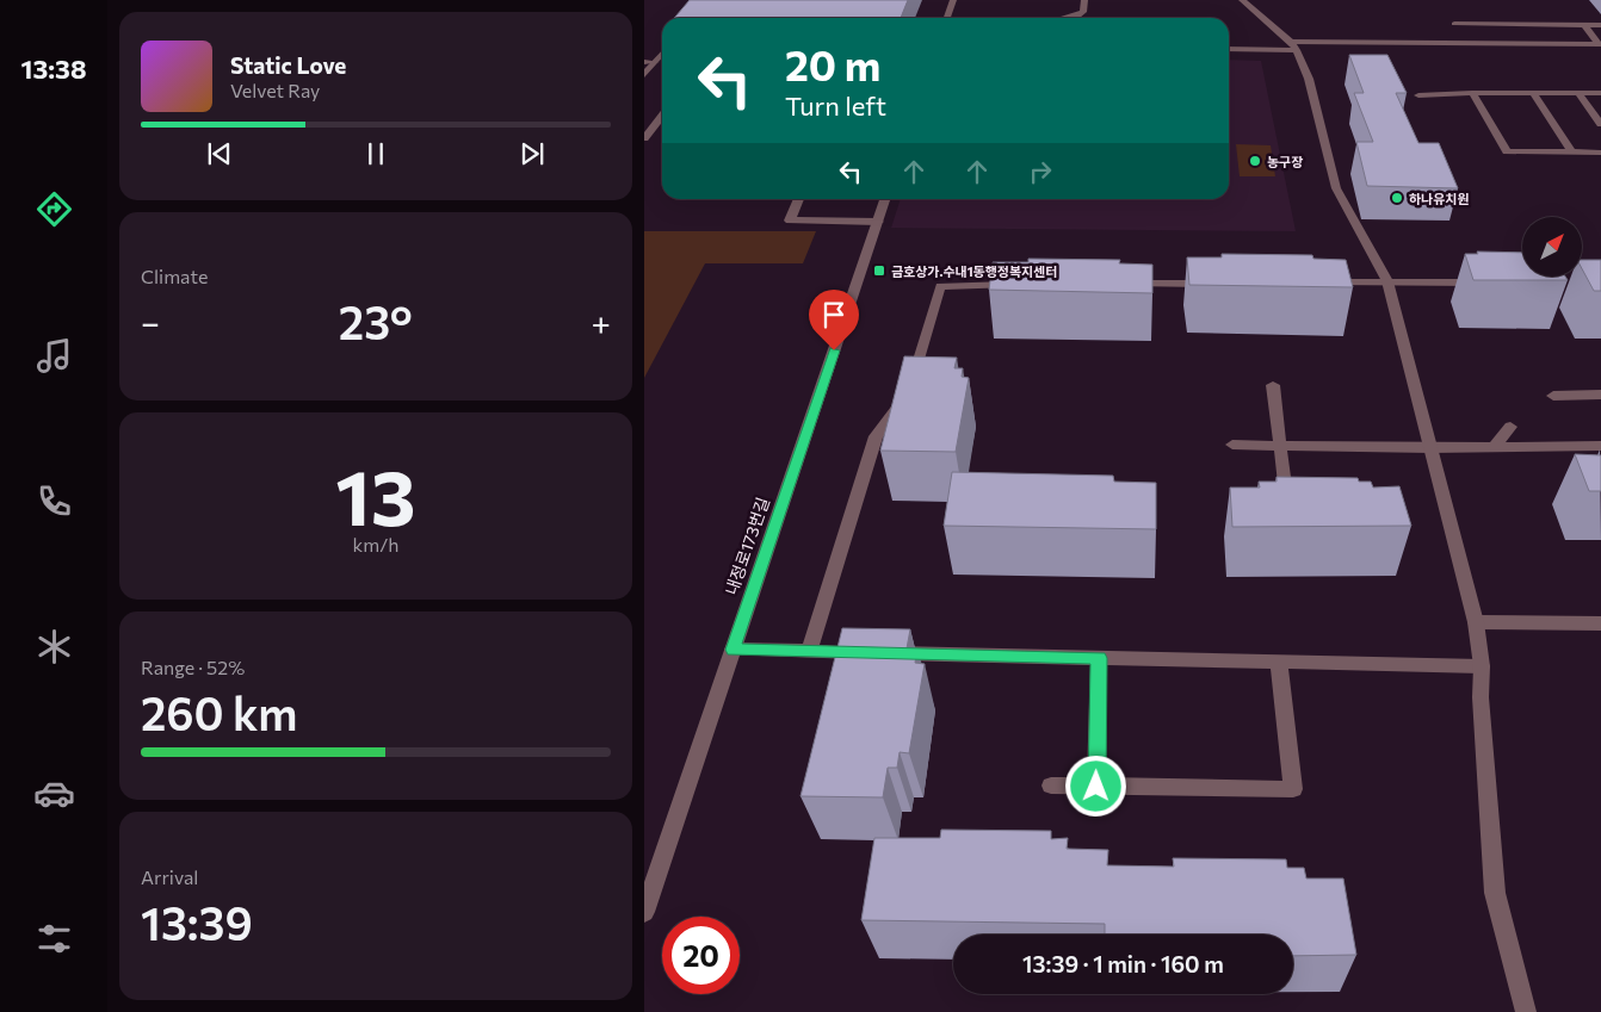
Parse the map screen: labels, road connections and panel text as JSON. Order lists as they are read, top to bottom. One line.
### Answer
{"streets":{"street":["내정로173번길"]},"places":{"other":["농구장","하나유치원"],"transit":["금호상가.수내1동행정복지센터"]},"north":"top right","page":{"tabs":"13:38","turn":["20 m","Turn left"],"song":["Static Love","Velvet Ray"],"tile":["Climate",["13","km/h"],["Range · 52%","260 km"],["Arrival","13:39"]],"heat":["−","23°","+"],"limit":"20","trip":"13:39 · 1 min · 160 m"}}
